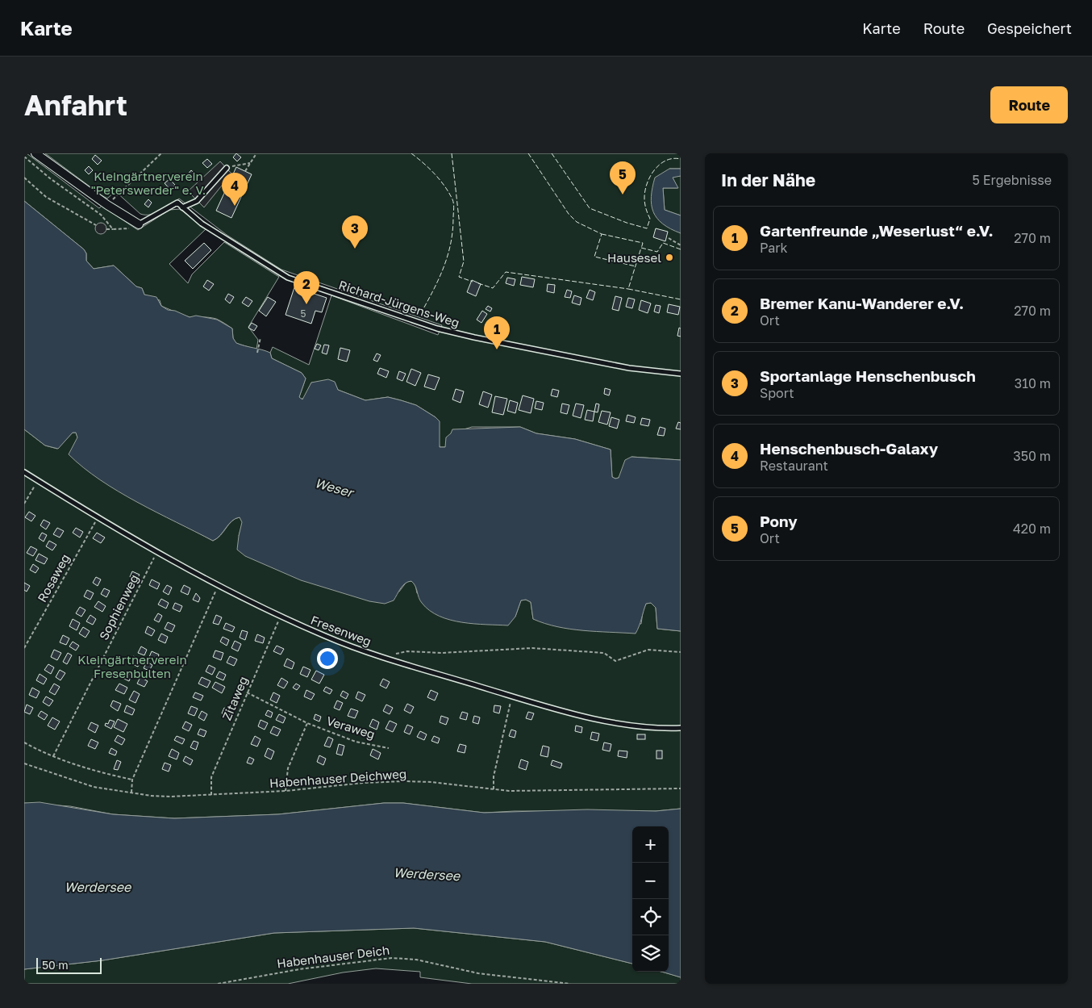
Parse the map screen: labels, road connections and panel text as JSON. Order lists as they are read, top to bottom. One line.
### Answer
{"streets":{"lane":["Richard-Jürgens-Weg","Fresenweg"],"path":["Rosaweg","Sophienweg","Zitaweg","Veraweg","Habenhauser Deichweg","Habenhauser Deich"]},"crossings":[["Rosaweg","Fresenweg"],["Sophienweg","Fresenweg"],["Fresenweg","Zitaweg"],["Zitaweg","Veraweg"],["Zitaweg","Habenhauser Deichweg"],["Veraweg","Habenhauser Deichweg"]],"water":["Weser","Werdersee"],"parks":["Kleingärtnerverein \"Peterswerder\" e. V.","Kleingärtnerverein Fresenbulten"],"places":["Hausesel"],"house_numbers":["5"],"scale_bar":"50 m","page":{"header":"Karte","nav":["Karte","Route","Gespeichert"],"buttons":"Route","title":"Anfahrt","heading":["In der Nähe","5 Ergebnisse"],"pins":["5","4","3","2","1"],"list":[{"mark":"1","name":"Gartenfreunde „Weserlust“ e.V.","note":"Park","value":"270 m"},{"mark":"2","name":"Bremer Kanu-Wanderer e.V.","note":"Ort","value":"270 m"},{"mark":"3","name":"Sportanlage Henschenbusch","note":"Sport","value":"310 m"},{"mark":"4","name":"Henschenbusch-Galaxy","note":"Restaurant","value":"350 m"},{"mark":"5","name":"Pony","note":"Ort","value":"420 m"}],"map_buttons":["+","−"],"scale":"50 m"}}
